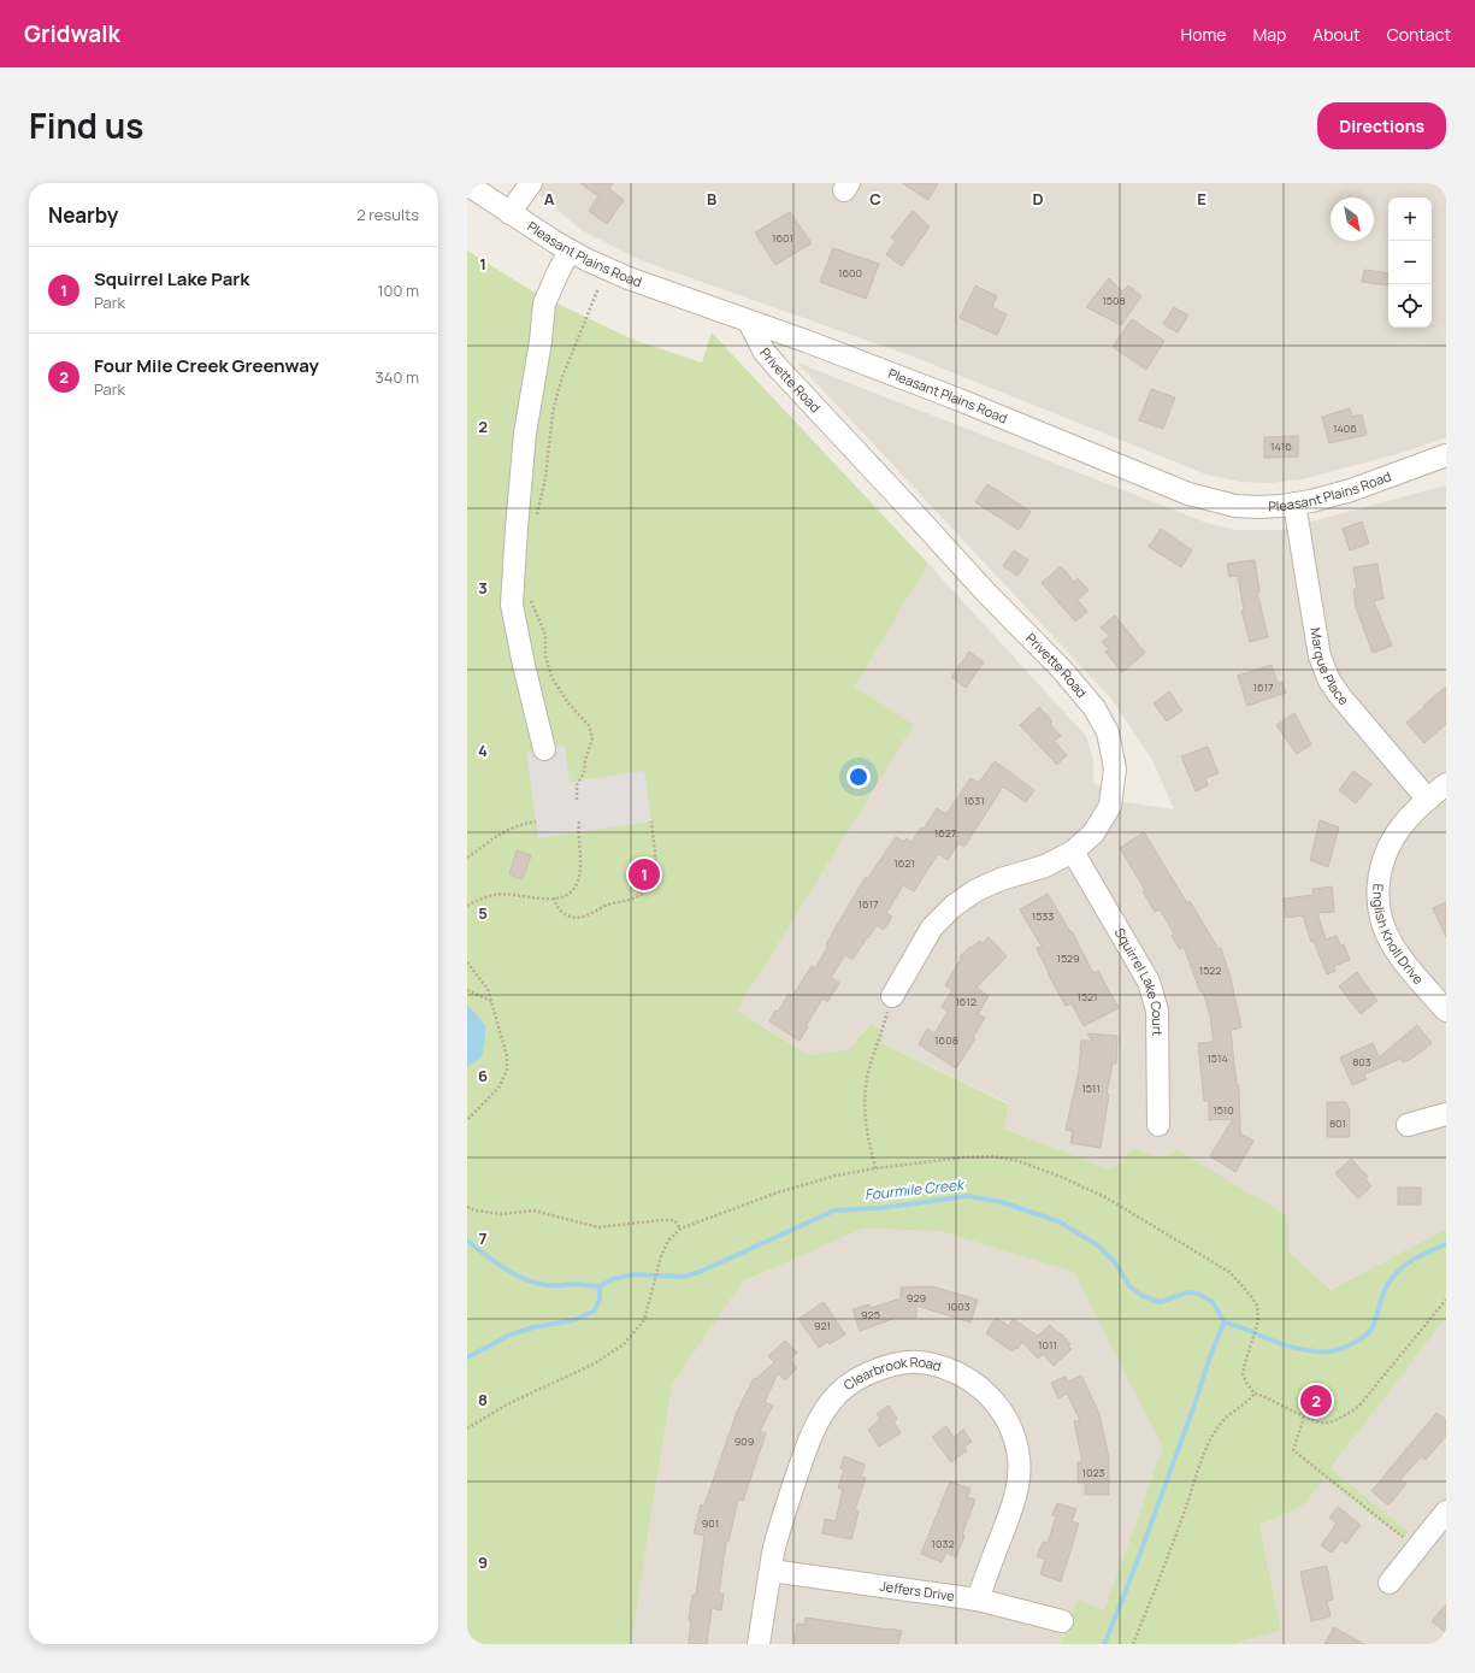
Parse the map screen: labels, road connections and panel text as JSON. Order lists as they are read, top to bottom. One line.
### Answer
{"streets":{"street":["Pleasant Plains Road","Privette Road","Marque Place","English Knoll Drive","Squirrel Lake Court","Clearbrook Road","Jeffers Drive"]},"crossings":[["Pleasant Plains Road","Privette Road"],["Pleasant Plains Road","Marque Place"],["Privette Road","Squirrel Lake Court"],["Marque Place","English Knoll Drive"],["Clearbrook Road","Jeffers Drive"]],"water":["Fourmile Creek"],"house_numbers":["1601","1600","1508","1406","1416","1617","1631","1627","1621","1617","1533","1529","1522","1521","1612","1608","1514","803","1511","1510","801","929","1003","925","921","1011","909","1023","901","1032"],"north":"bottom right","page":{"header":"Gridwalk","nav":["Home","Map","About","Contact"],"title":"Find us","buttons":"Directions","heading":["Nearby","2 results"],"map_buttons":["+","−"],"list":[{"mark":"1","name":"Squirrel Lake Park","note":"Park","value":"100 m"},{"mark":"2","name":"Four Mile Creek Greenway","note":"Park","value":"340 m"}],"pins":["1","2"]},"grid":{"columns":["A","B","C","D","E"],"rows":["1","2","3","4","5","6","7","8","9"]}}
